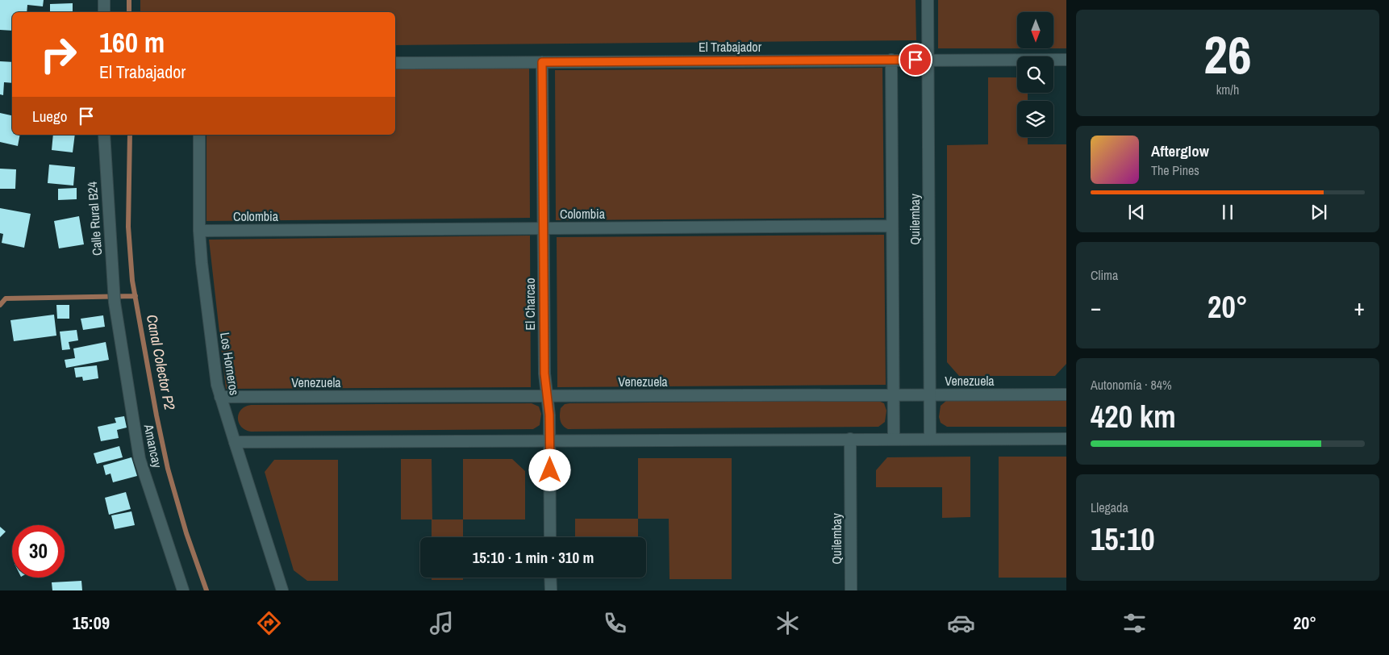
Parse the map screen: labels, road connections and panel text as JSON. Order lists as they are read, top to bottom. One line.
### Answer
{"streets":{"street":["El Trabajador","Colombia","Calle Rural B24","Quilembay","El Charcao","Los Horneros","Venezuela","Amancay"]},"crossings":[["El Trabajador","Quilembay"],["El Trabajador","El Charcao"],["Colombia","Quilembay"],["Colombia","El Charcao"],["Colombia","Los Horneros"],["Calle Rural B24","Amancay"],["Quilembay","Venezuela"],["El Charcao","Venezuela"],["Los Horneros","Venezuela"]],"water":["Canal Colector P2"],"north":"bottom","page":{"tile":[["26","km/h"],"Clima",["Autonomía · 84%","420 km"],["Llegada","15:10"]],"turn":["160 m","El Trabajador"],"then":"Luego","song":["Afterglow","The Pines"],"heat":["−","20°","+"],"limit":"30","trip":"15:10 · 1 min · 310 m","tabs":["15:09","20°"]}}
